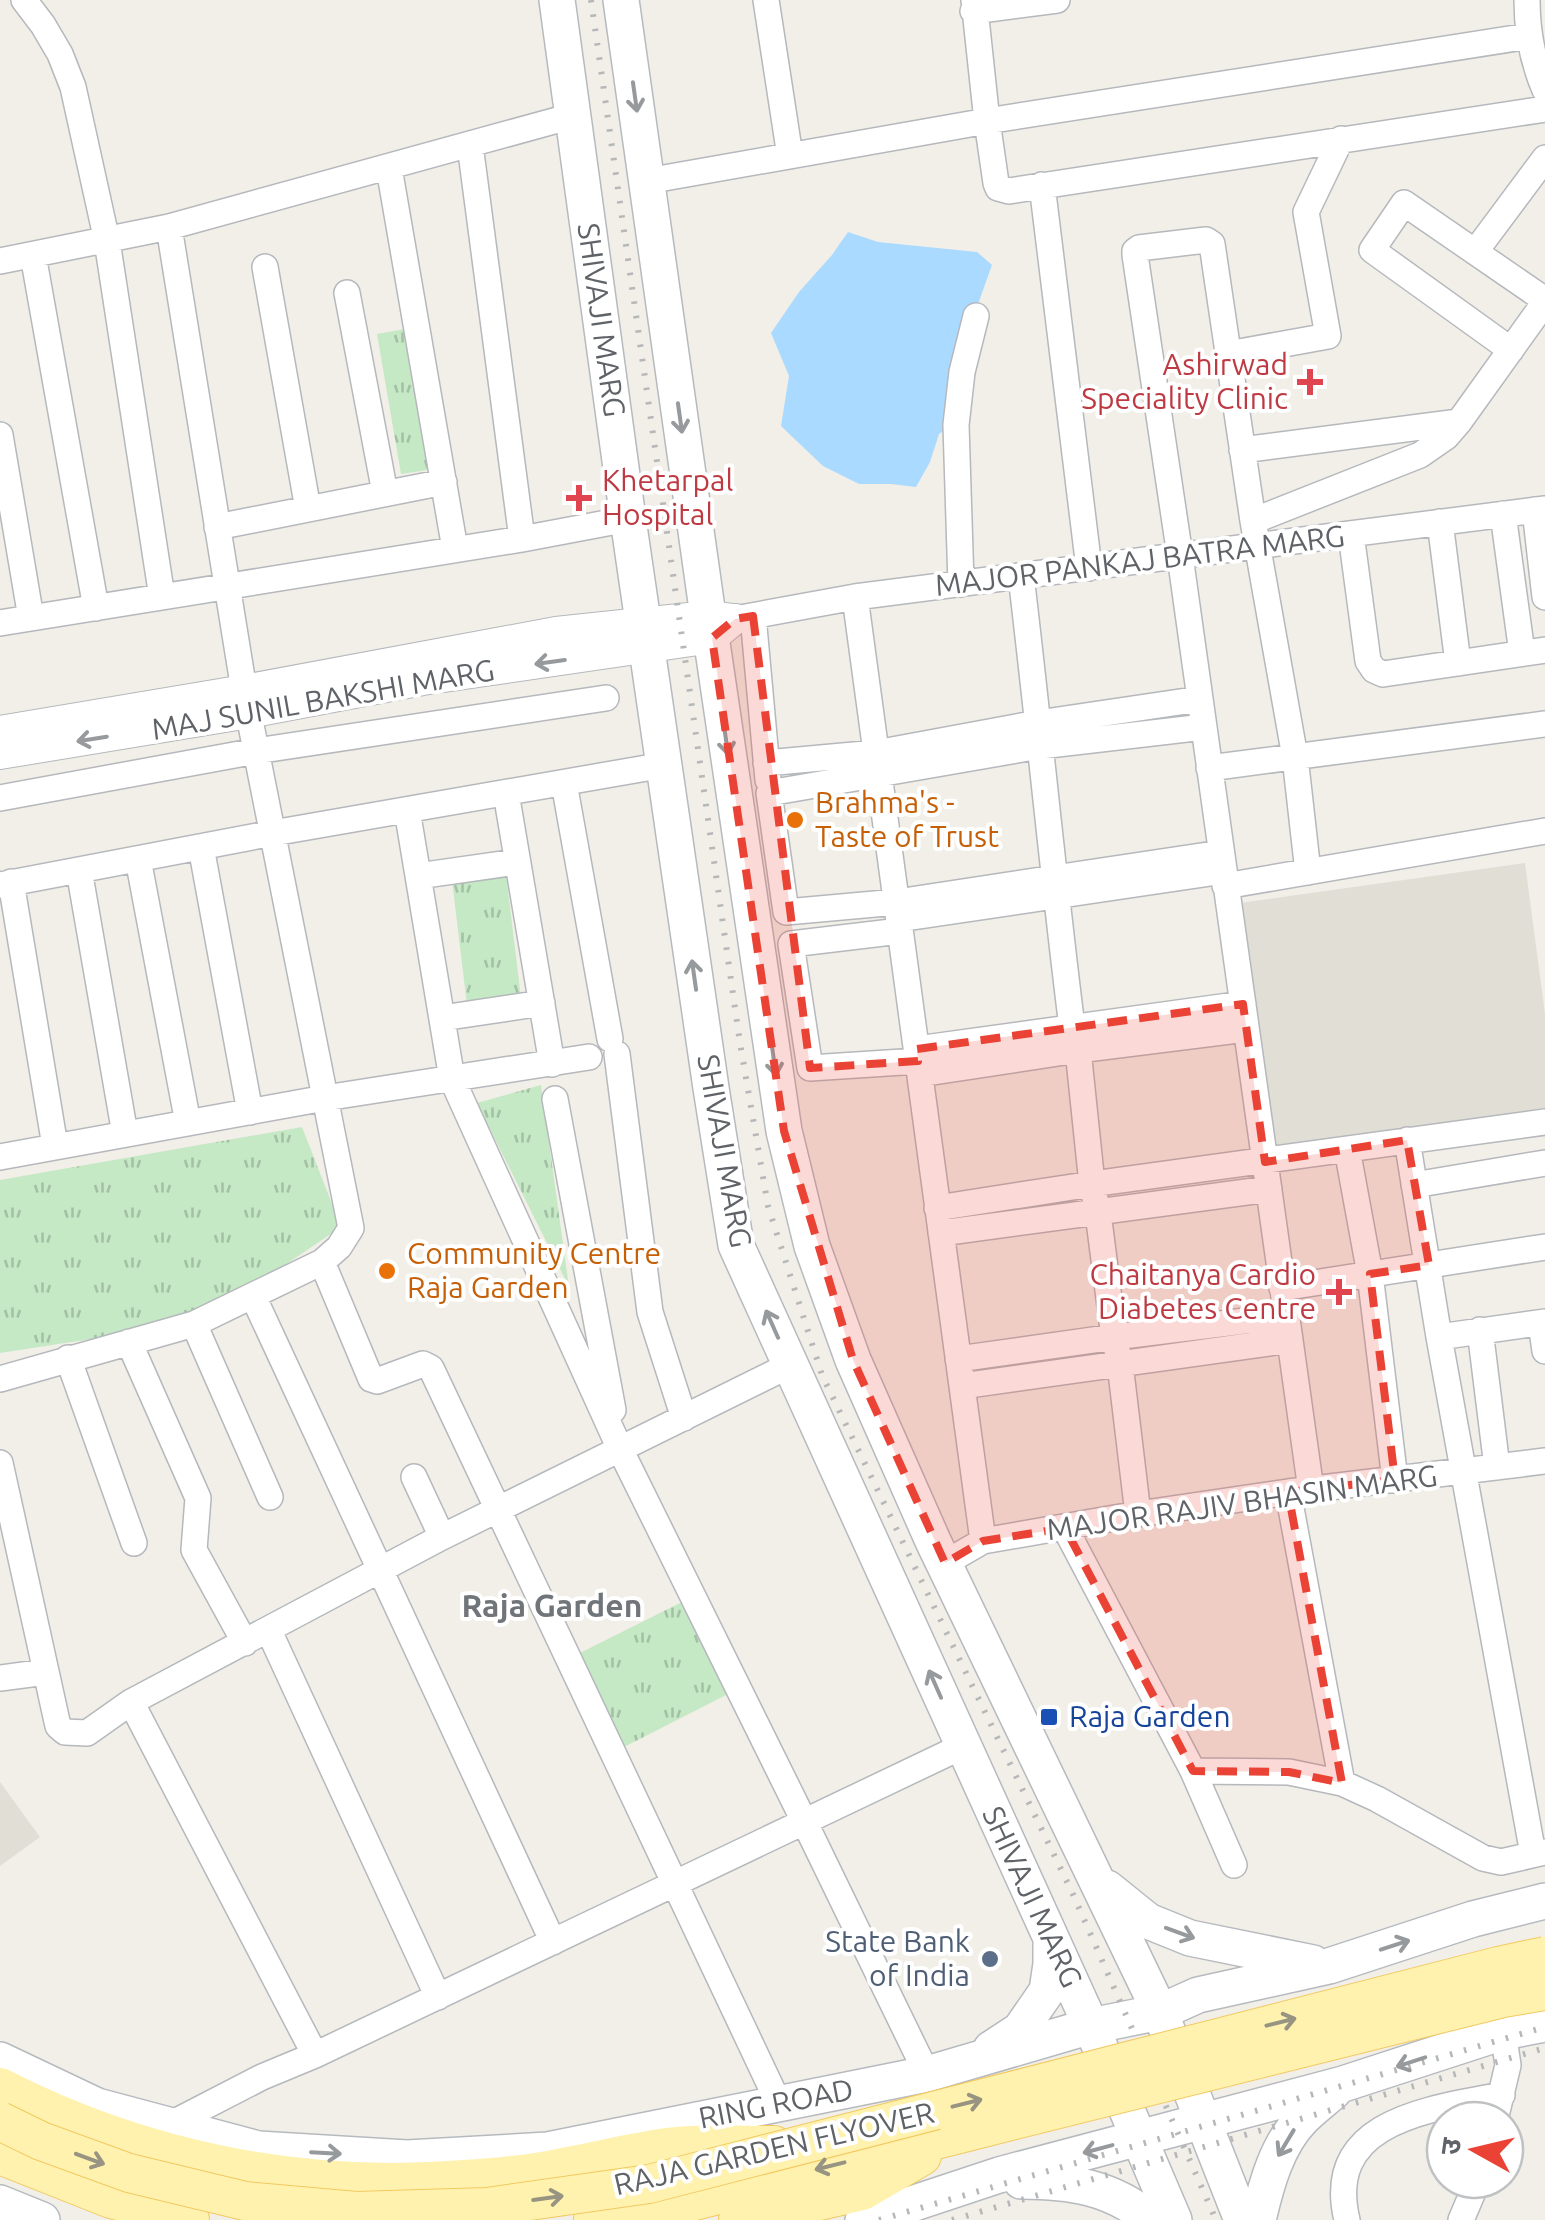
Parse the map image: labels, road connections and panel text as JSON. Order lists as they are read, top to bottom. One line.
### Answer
{"streets":{"main road":["SHIVAJI MARG","RING ROAD","RAJA GARDEN FLYOVER"],"street":["MAJOR PANKAJ BATRA MARG","MAJ SUNIL BAKSHI MARG","MAJOR RAJIV BHASIN MARG"]},"crossings":[["SHIVAJI MARG","MAJOR PANKAJ BATRA MARG"],["SHIVAJI MARG","MAJ SUNIL BAKSHI MARG"],["SHIVAJI MARG","MAJOR RAJIV BHASIN MARG"],["SHIVAJI MARG","RING ROAD"],["MAJOR PANKAJ BATRA MARG","MAJ SUNIL BAKSHI MARG"]],"districts":["Raja Garden"],"places":{"health":["Ashirwad Speciality Clinic","Khetarpal Hospital","Chaitanya Cardio Diabetes Centre"],"other":["Brahma's - Taste of Trust","Community Centre Raja Garden","State Bank of India"],"transit":["Raja Garden"]},"north":"left"}
